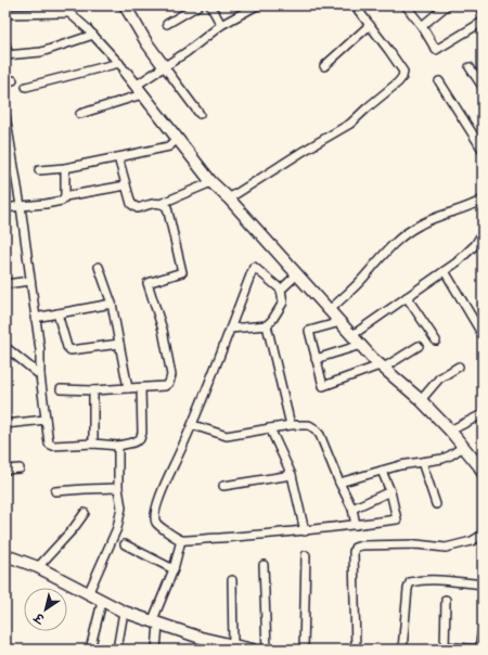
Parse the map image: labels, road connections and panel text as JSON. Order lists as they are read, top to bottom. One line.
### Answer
{"north":"bottom left"}
